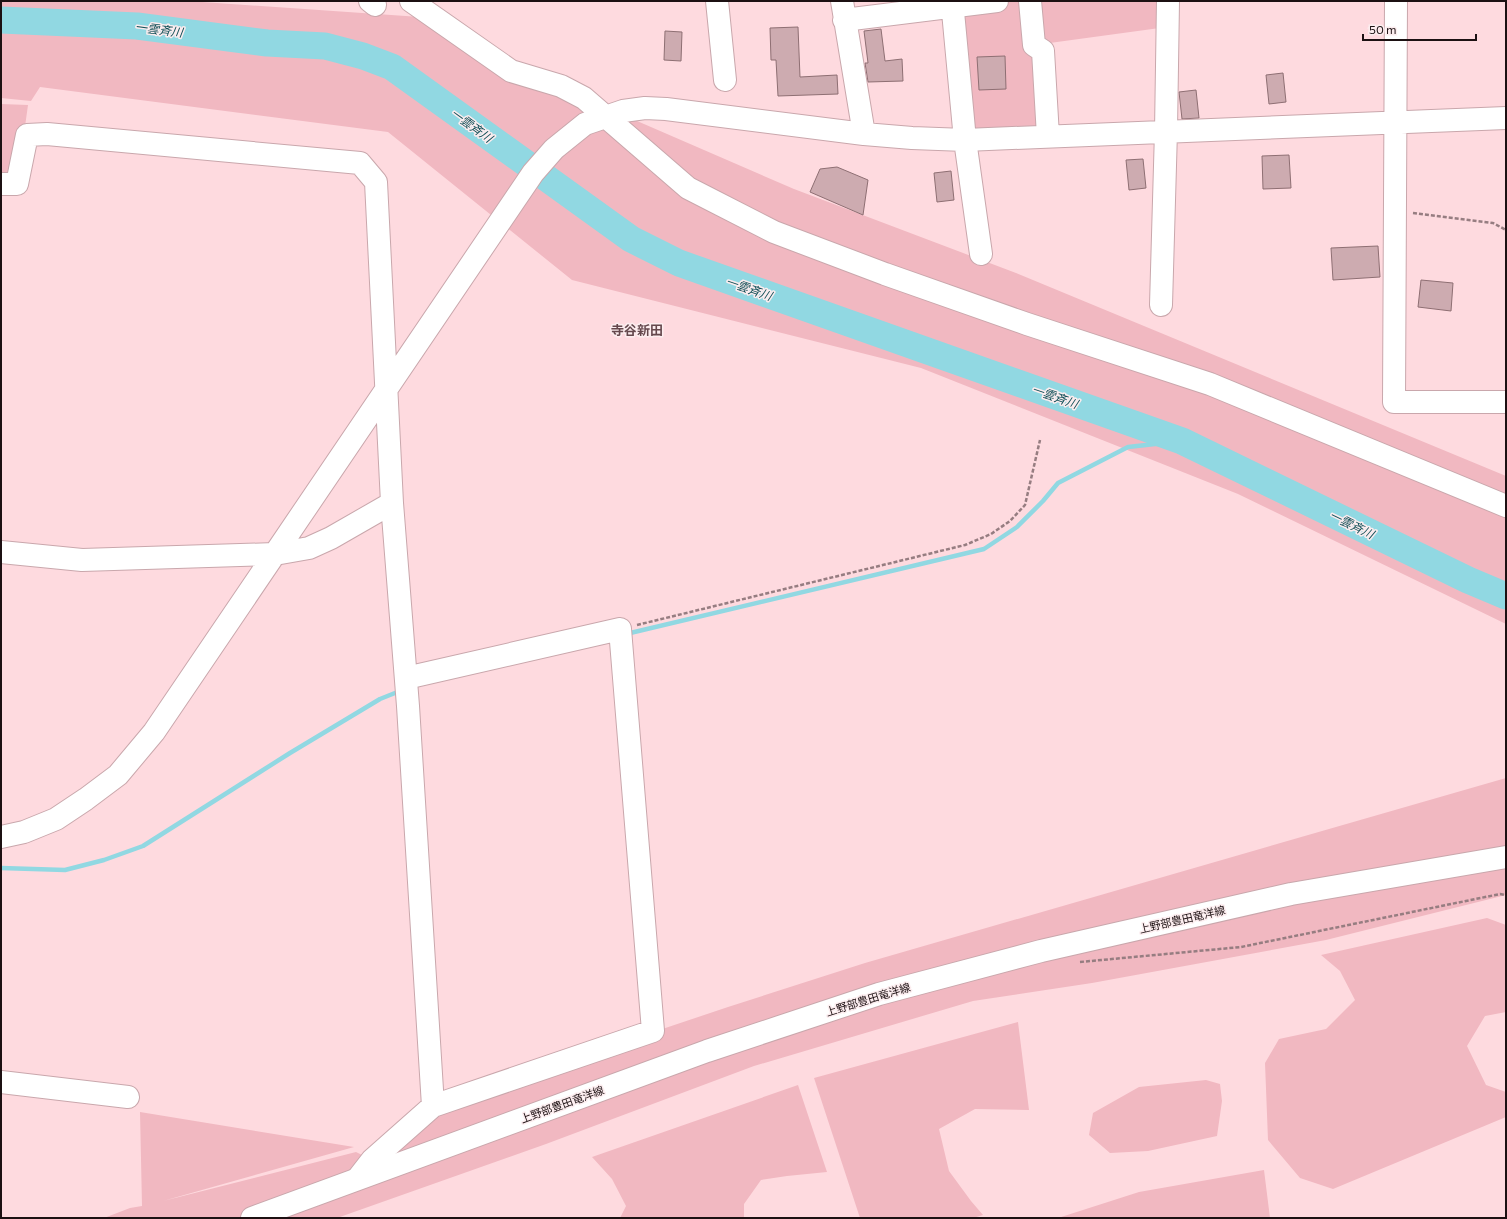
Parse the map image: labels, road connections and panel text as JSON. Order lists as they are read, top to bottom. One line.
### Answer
{"streets":{"street":["上野部豊田竜洋線"]},"districts":["寺谷新田"],"water":["一雲斉川"],"scale_bar":"50 m"}
